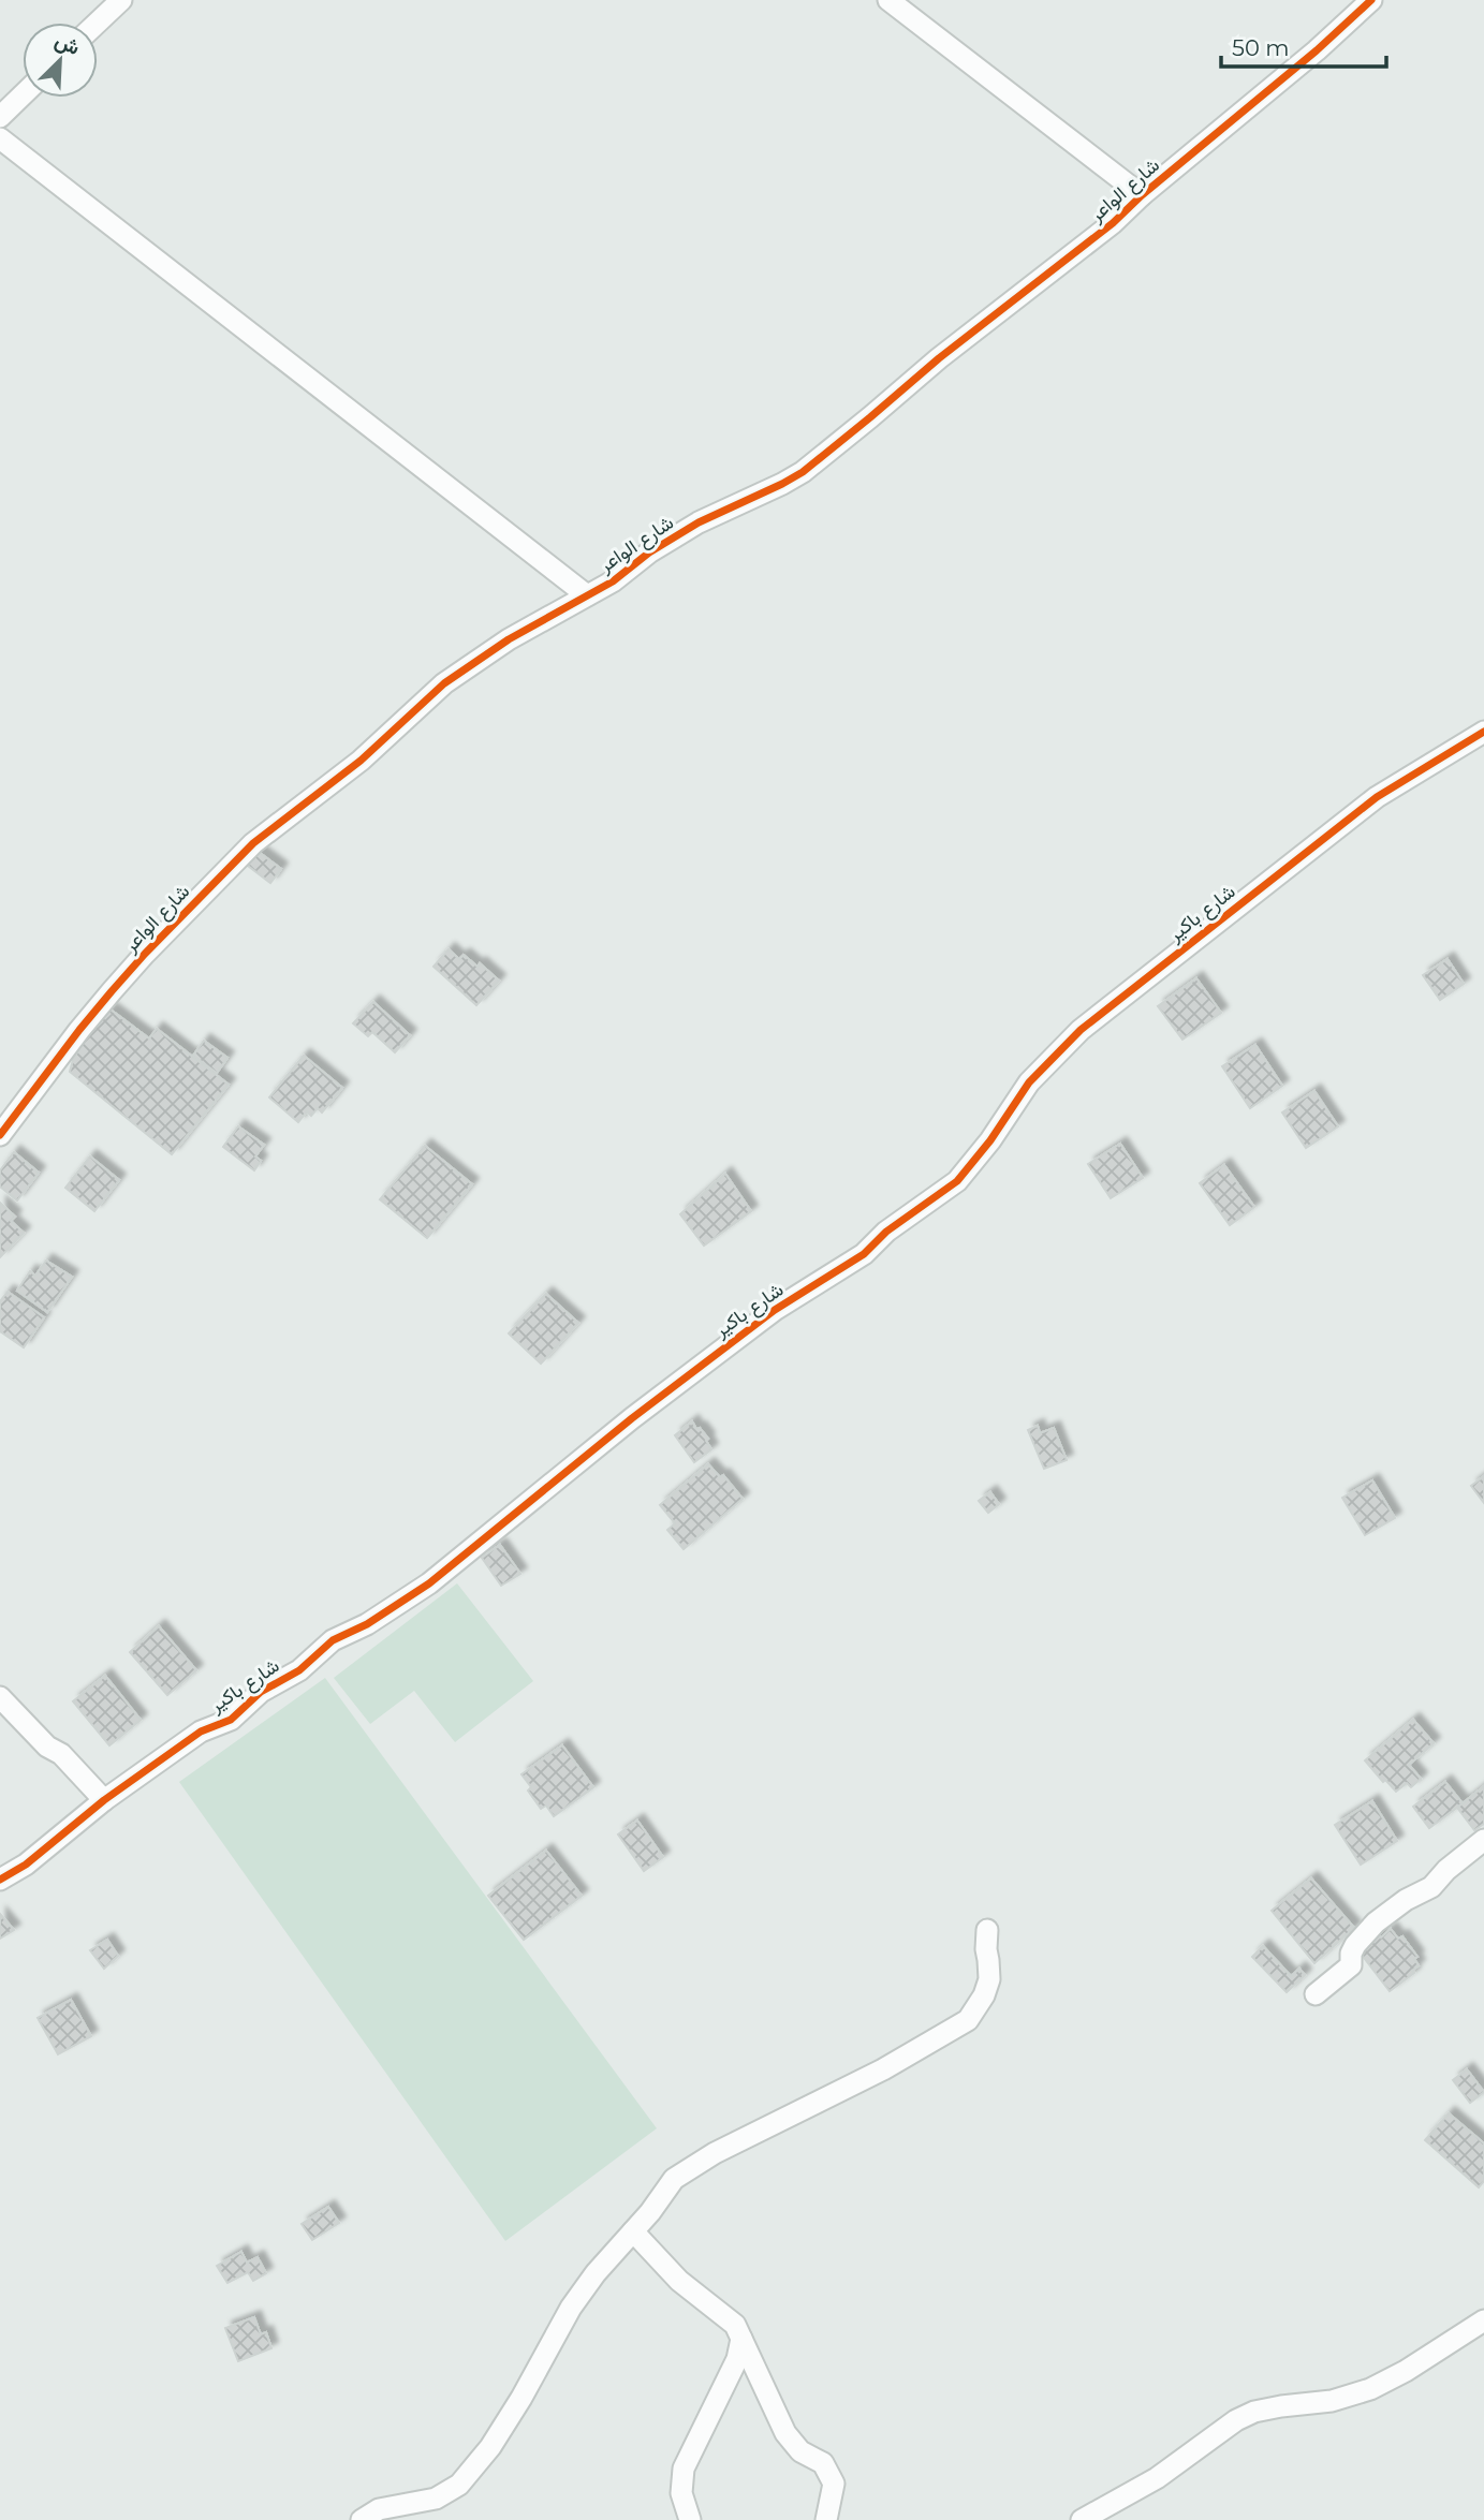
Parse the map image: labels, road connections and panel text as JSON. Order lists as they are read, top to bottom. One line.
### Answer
{"streets":{"street":["شارع الواعر","شارع باكير"]},"scale_bar":"50 m","north":"top right"}
